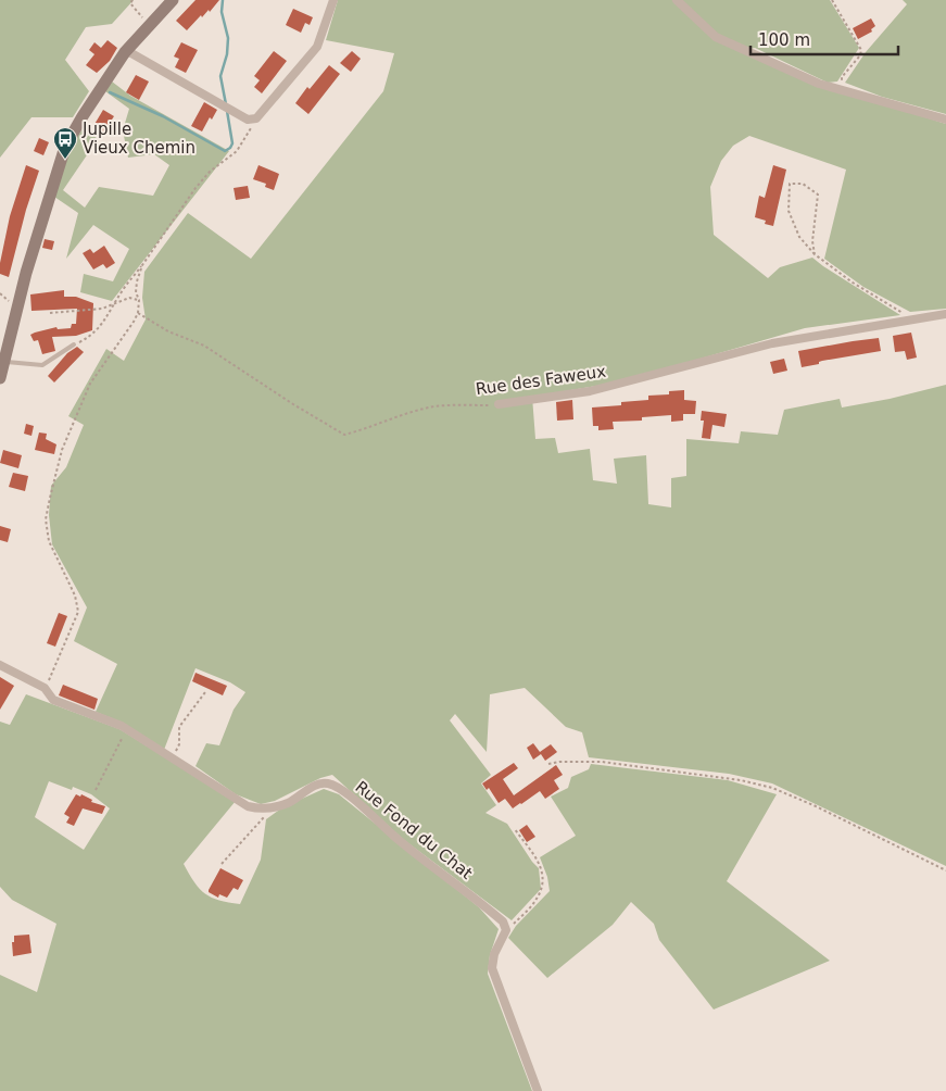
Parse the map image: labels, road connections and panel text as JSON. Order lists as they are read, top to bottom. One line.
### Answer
{"streets":{"street":["Rue des Faweux","Rue Fond du Chat"]},"places":{"bus stop":["Jupille Vieux Chemin"]},"scale_bar":"100 m"}
